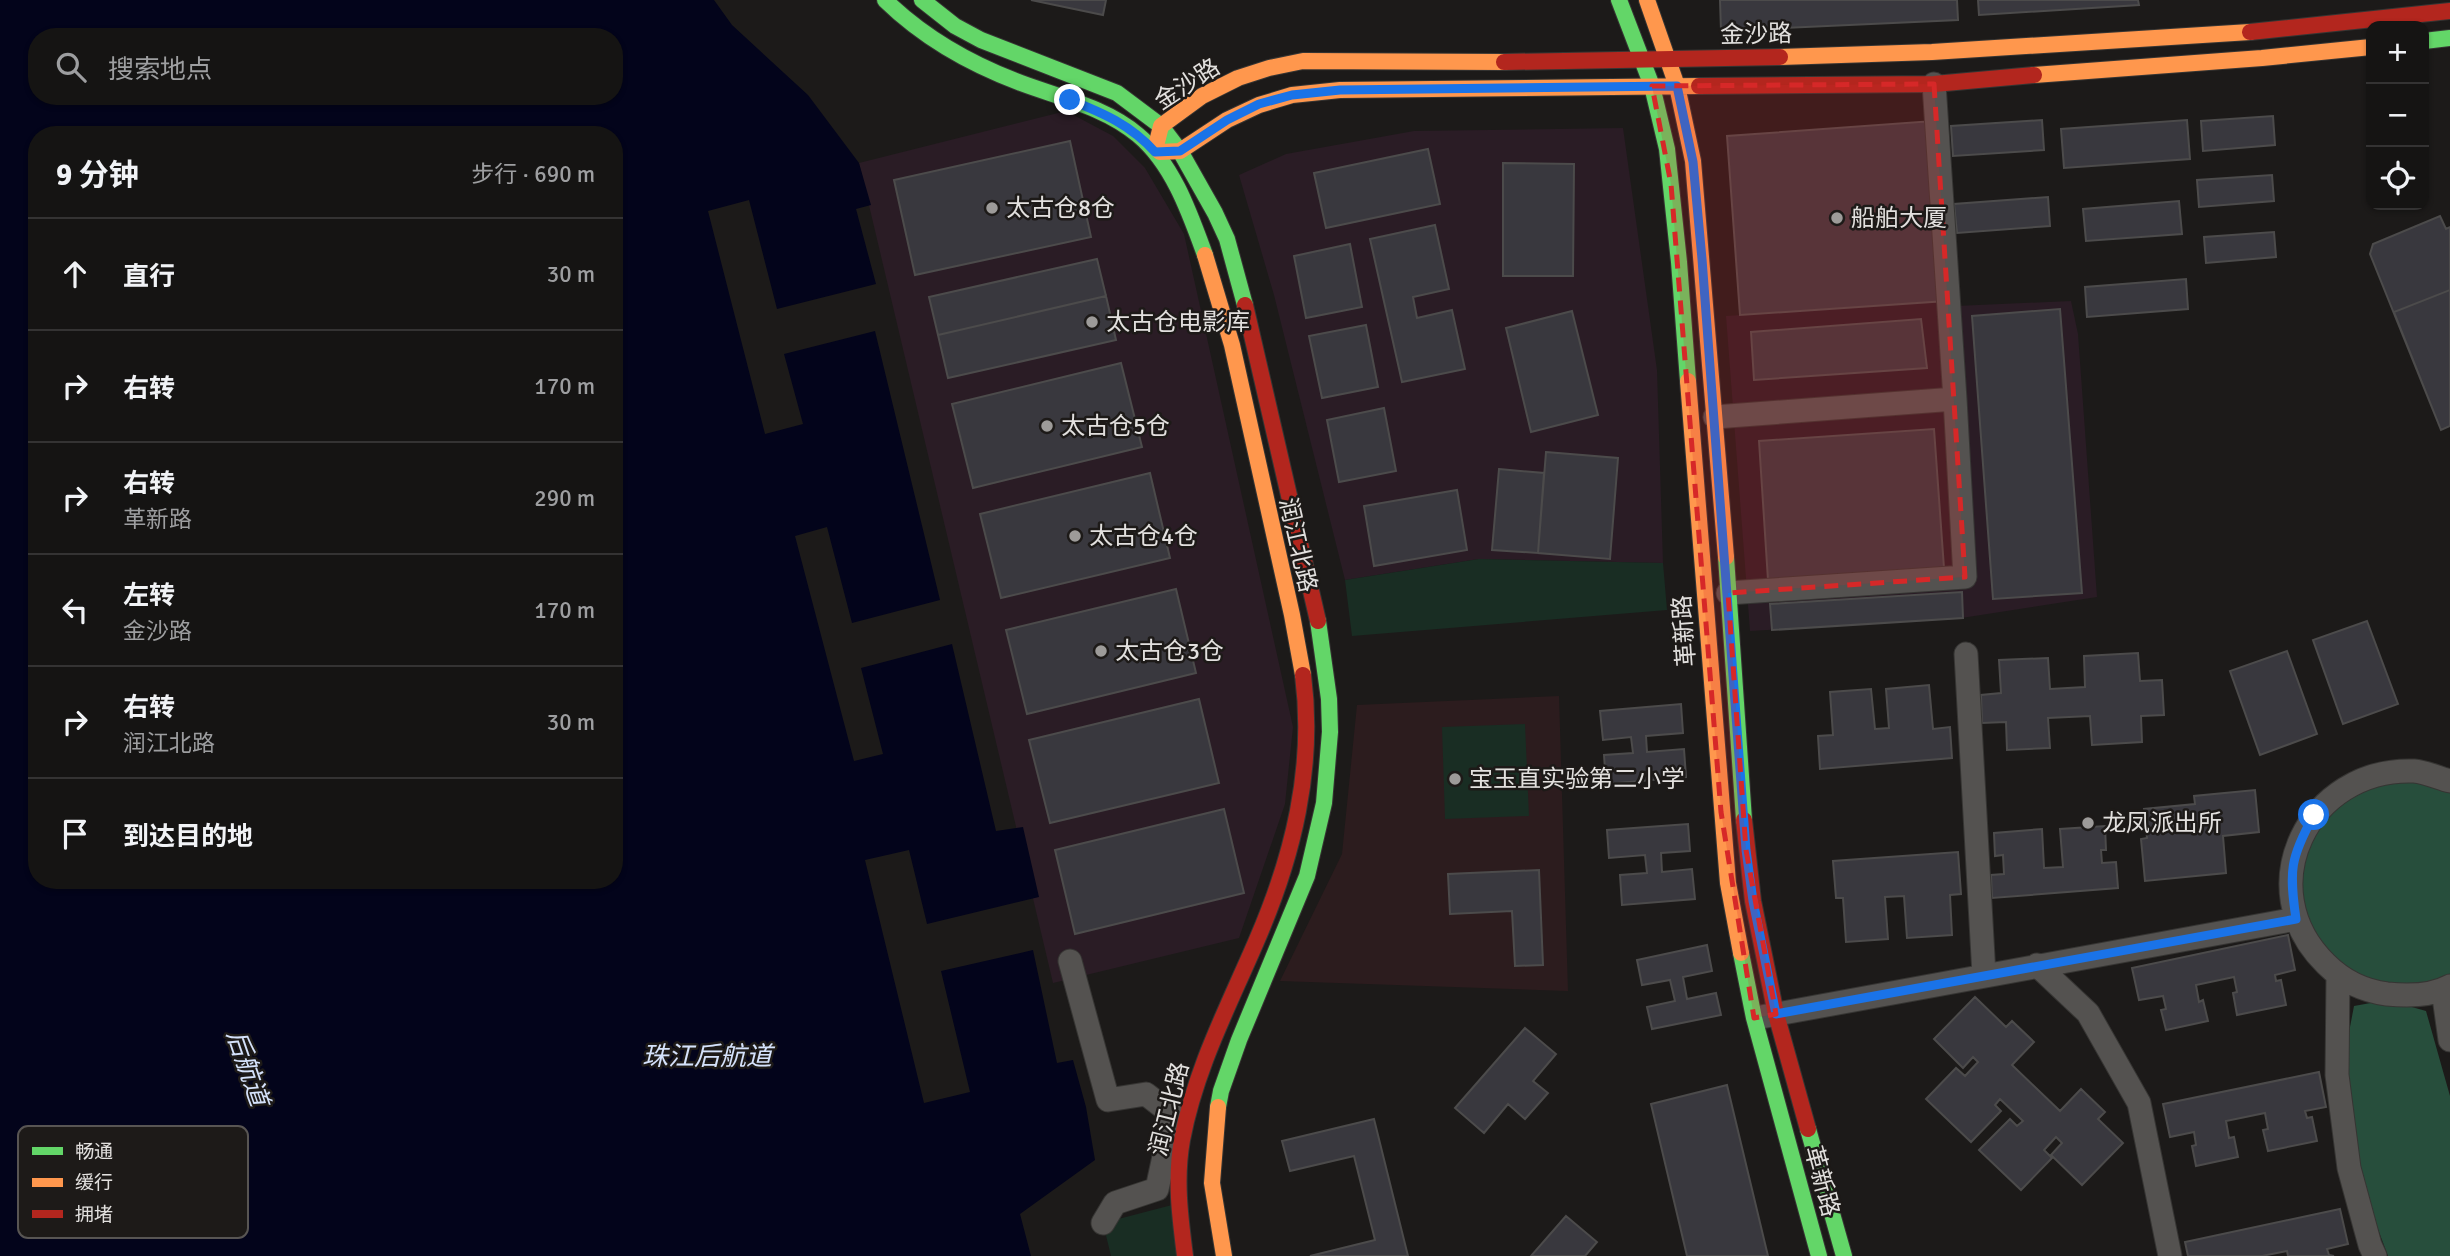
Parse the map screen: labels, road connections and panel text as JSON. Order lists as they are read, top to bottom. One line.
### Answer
{"streets":{"street":["金沙路","润江北路","革新路"]},"crossings":[["金沙路","润江北路"],["金沙路","革新路"]],"water":["珠江后航道","后航道"],"places":["太古仓8仓","船舶大厦","太古仓电影库","太古仓5仓","太古仓4仓","太古仓3仓","宝玉直实验第二小学","龙凤派出所"],"legend":["畅通","缓行","拥堵"],"page":{"map_buttons":["+","−"],"search":"搜索地点","heading":["9 分钟","步行 · 690 m"],"list":[["直行","30 m"],["右转","170 m"],["右转","革新路","290 m"],["左转","金沙路","170 m"],["右转","润江北路","30 m"],"到达目的地"]}}
